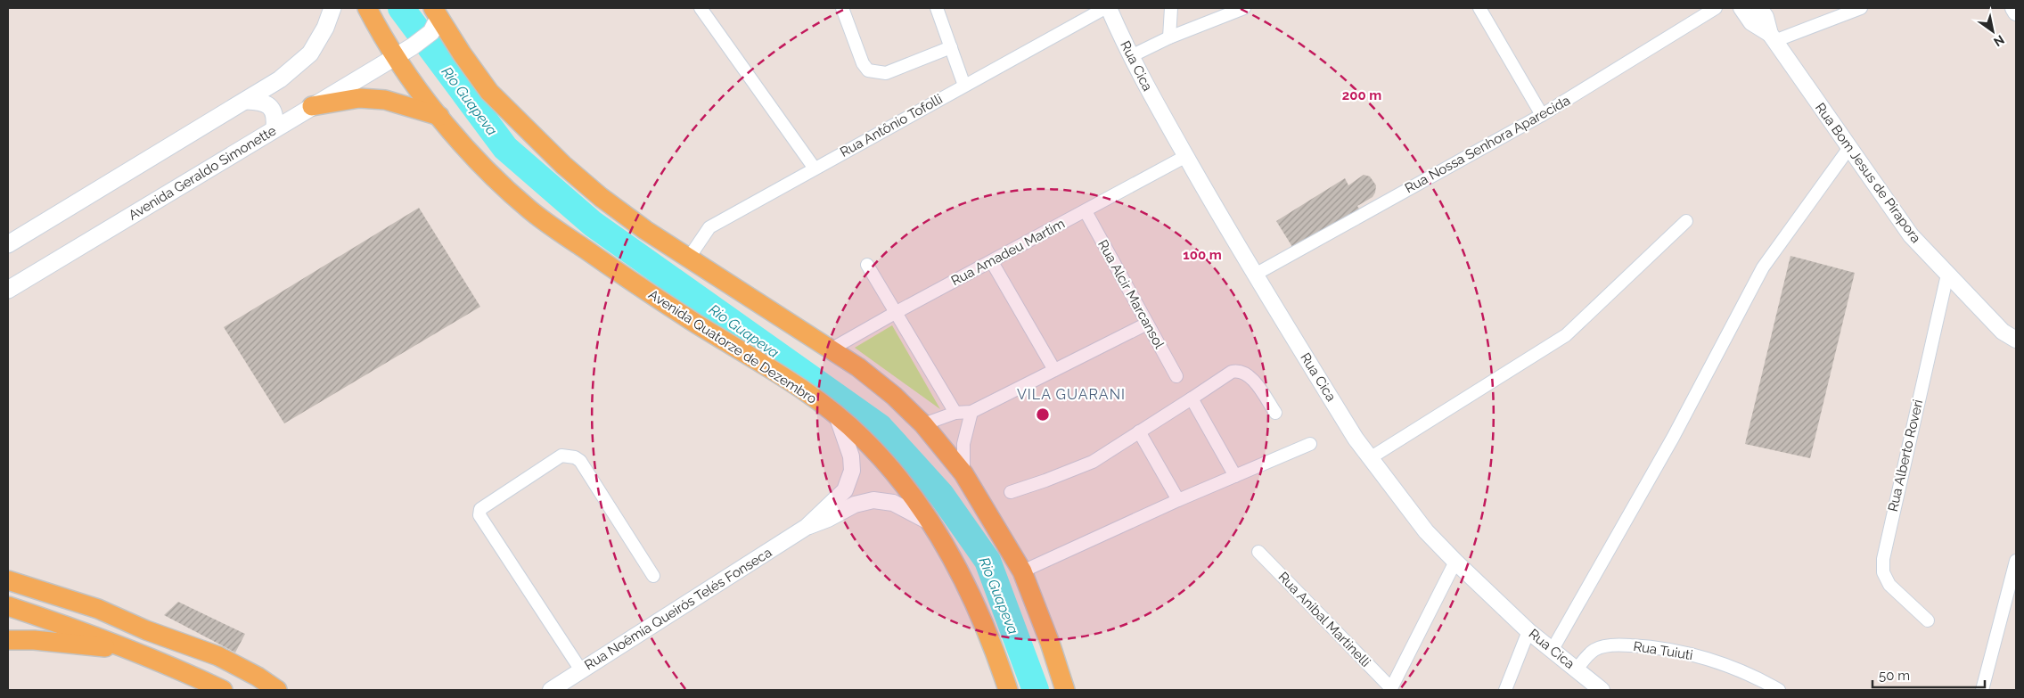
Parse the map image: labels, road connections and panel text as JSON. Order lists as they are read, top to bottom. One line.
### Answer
{"streets":{"main road":["Avenida Geraldo Simonette","Avenida Quatorze de Dezembro"],"street":["Rua Cica","Rua Antônio Tofolli","Rua Nossa Senhora Aparecida","Rua Bom Jesus de Pirapora","Rua Amadeu Martim","Rua Alcir Marcansol","Rua Alberto Roveri","Rua Noêmia Queirós Telés Fonseca","Rua Anibal Martinelli","Rua Tuiuti"]},"crossings":[["Rua Cica","Rua Nossa Senhora Aparecida"],["Rua Cica","Rua Amadeu Martim"],["Rua Cica","Rua Tuiuti"],["Avenida Geraldo Simonette","Avenida Quatorze de Dezembro"],["Rua Bom Jesus de Pirapora","Rua Alberto Roveri"],["Rua Amadeu Martim","Rua Alcir Marcansol"],["Avenida Quatorze de Dezembro","Rua Noêmia Queirós Telés Fonseca"]],"districts":["VILA GUARANI"],"water":["Rio Guapeva"],"scale_bar":"50 m","north":"bottom right","rings":["200 m","100 m"]}
